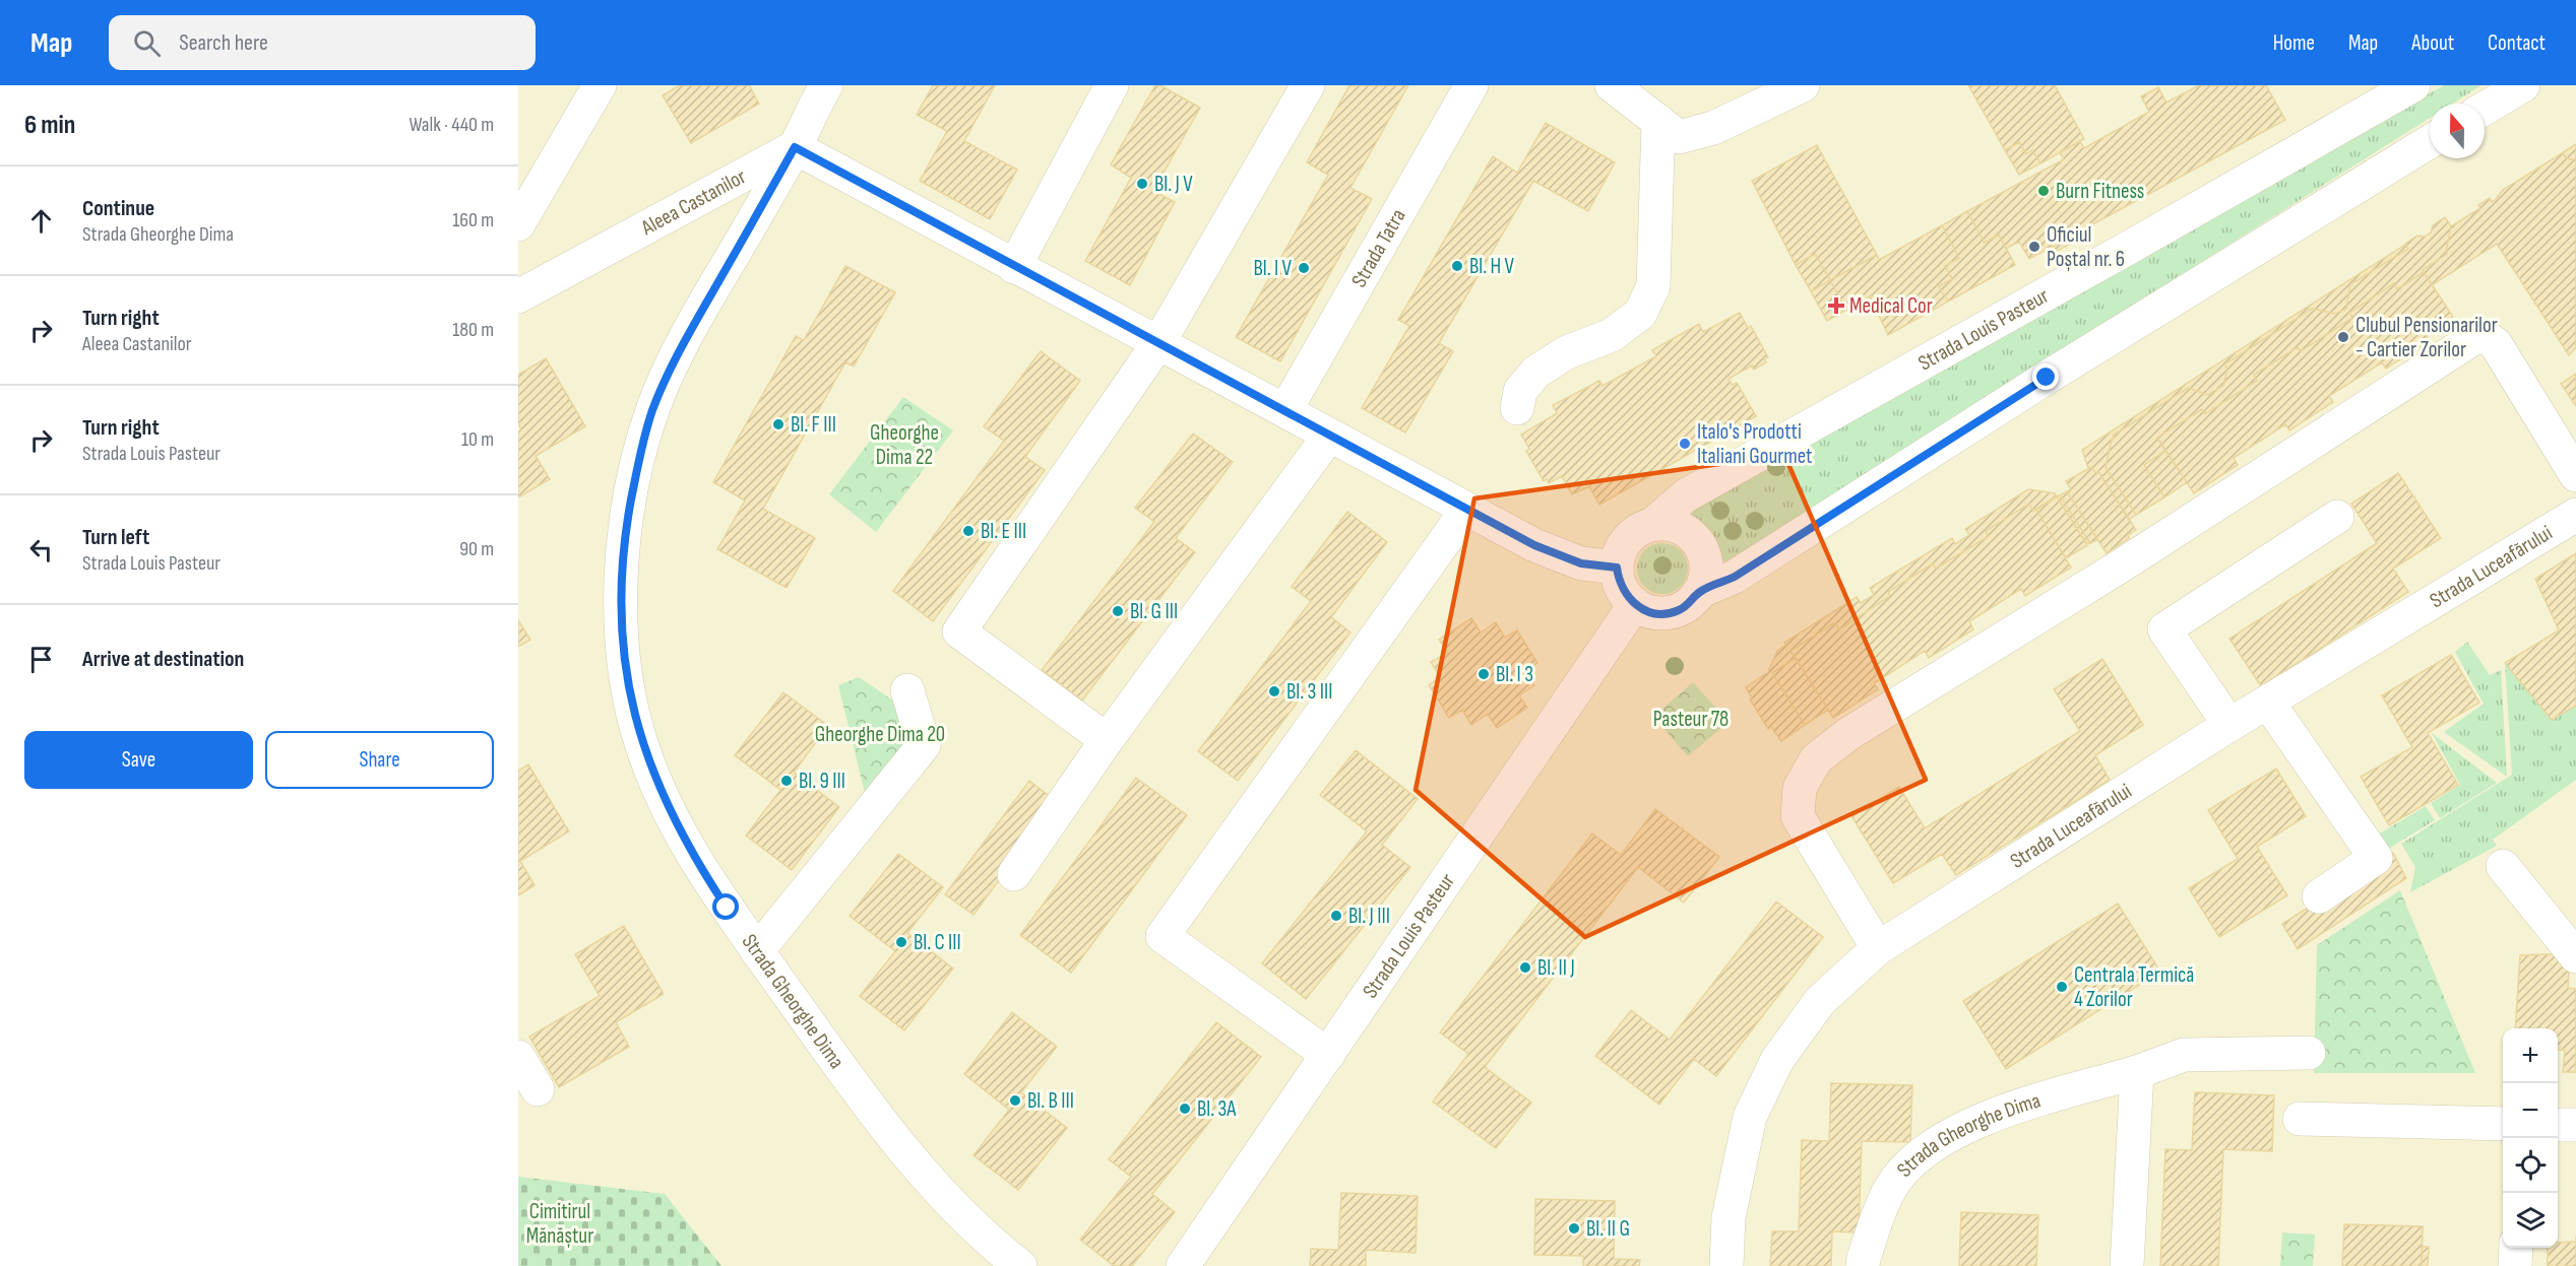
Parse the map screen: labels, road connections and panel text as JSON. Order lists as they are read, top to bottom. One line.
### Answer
{"streets":{"street":["Aleea Castanilor","Strada Tatra","Strada Louis Pasteur","Strada Luceafărului","Strada Gheorghe Dima"]},"crossings":[["Aleea Castanilor","Strada Gheorghe Dima"]],"parks":["Gheorghe Dima 22","Pasteur 78","Gheorghe Dima 20","Cimitirul Mănăștur"],"places":{"other":["Bl. J V","Burn Fitness","Oficiul Poștal nr. 6","Bl. H V","Bl. I V","Clubul Pensionarilor - Cartier Zorilor","Bl. F III","Italo's Prodotti Italiani Gourmet","Bl. E III","Bl. G III","Bl. I 3","Bl. 3 III","Bl. 9 III","Bl. J III","Bl. C III","Bl. II J","Centrala Termică 4 Zorilor","Bl. B III","Bl. 3A","Bl. II G"],"health":["Medical Cor"]},"north":"top","page":{"header":"Map","search":"Search here","nav":["Home","Map","About","Contact"],"heading":["6 min","Walk · 440 m"],"list":[["Continue","Strada Gheorghe Dima","160 m"],["Turn right","Aleea Castanilor","180 m"],["Turn right","Strada Louis Pasteur","10 m"],["Turn left","Strada Louis Pasteur","90 m"],"Arrive at destination"],"buttons":["Save","Share"],"map_buttons":["+","−"]}}
